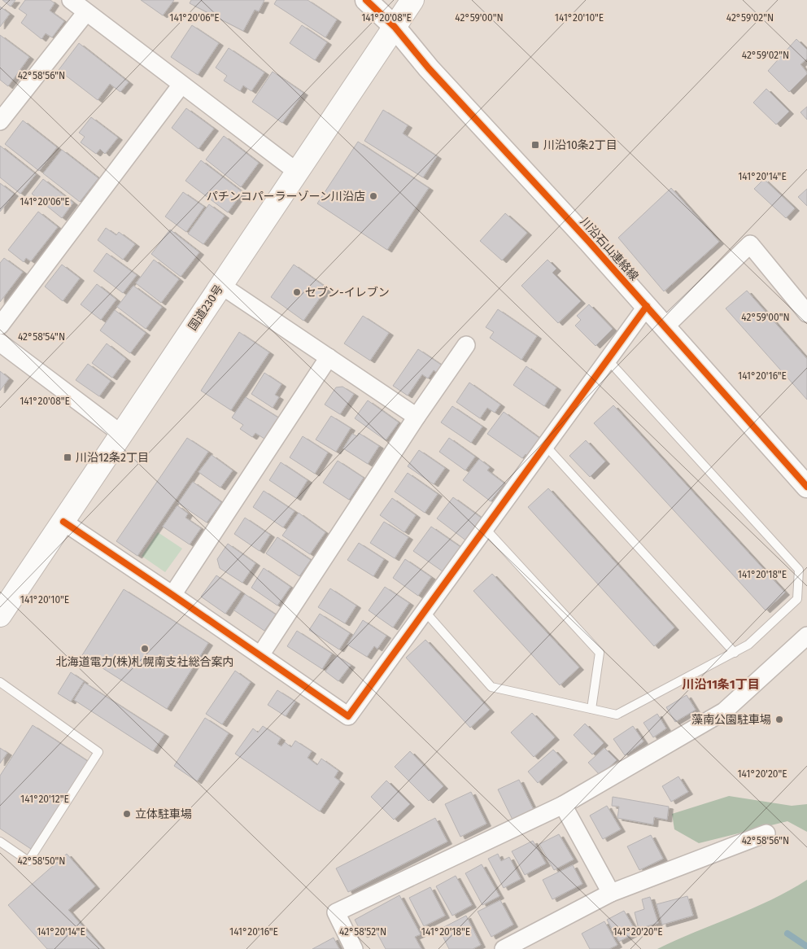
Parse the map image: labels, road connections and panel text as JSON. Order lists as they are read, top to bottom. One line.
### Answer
{"streets":{"highway":["国道230号"],"street":["川沿石山連絡線"]},"crossings":[["川沿石山連絡線","国道230号"]],"districts":["川沿11条1丁目"],"places":{"transit":["川沿10条2丁目","川沿12条2丁目"],"other":["パチンコパーラーゾーン川沿店","セブン-イレブン","北海道電力(株)札幌南支社総合案内","藻南公園駐車場","立体駐車場"]},"coordinates":["42°59'00\"N","42°59'02\"N","141°20'06\"E","141°20'08\"E","141°20'10\"E","42°58'56\"N","141°20'14\"E","42°58'54\"N","141°20'16\"E","141°20'18\"E","141°20'20\"E","141°20'12\"E","42°58'50\"N","42°58'52\"N"]}
